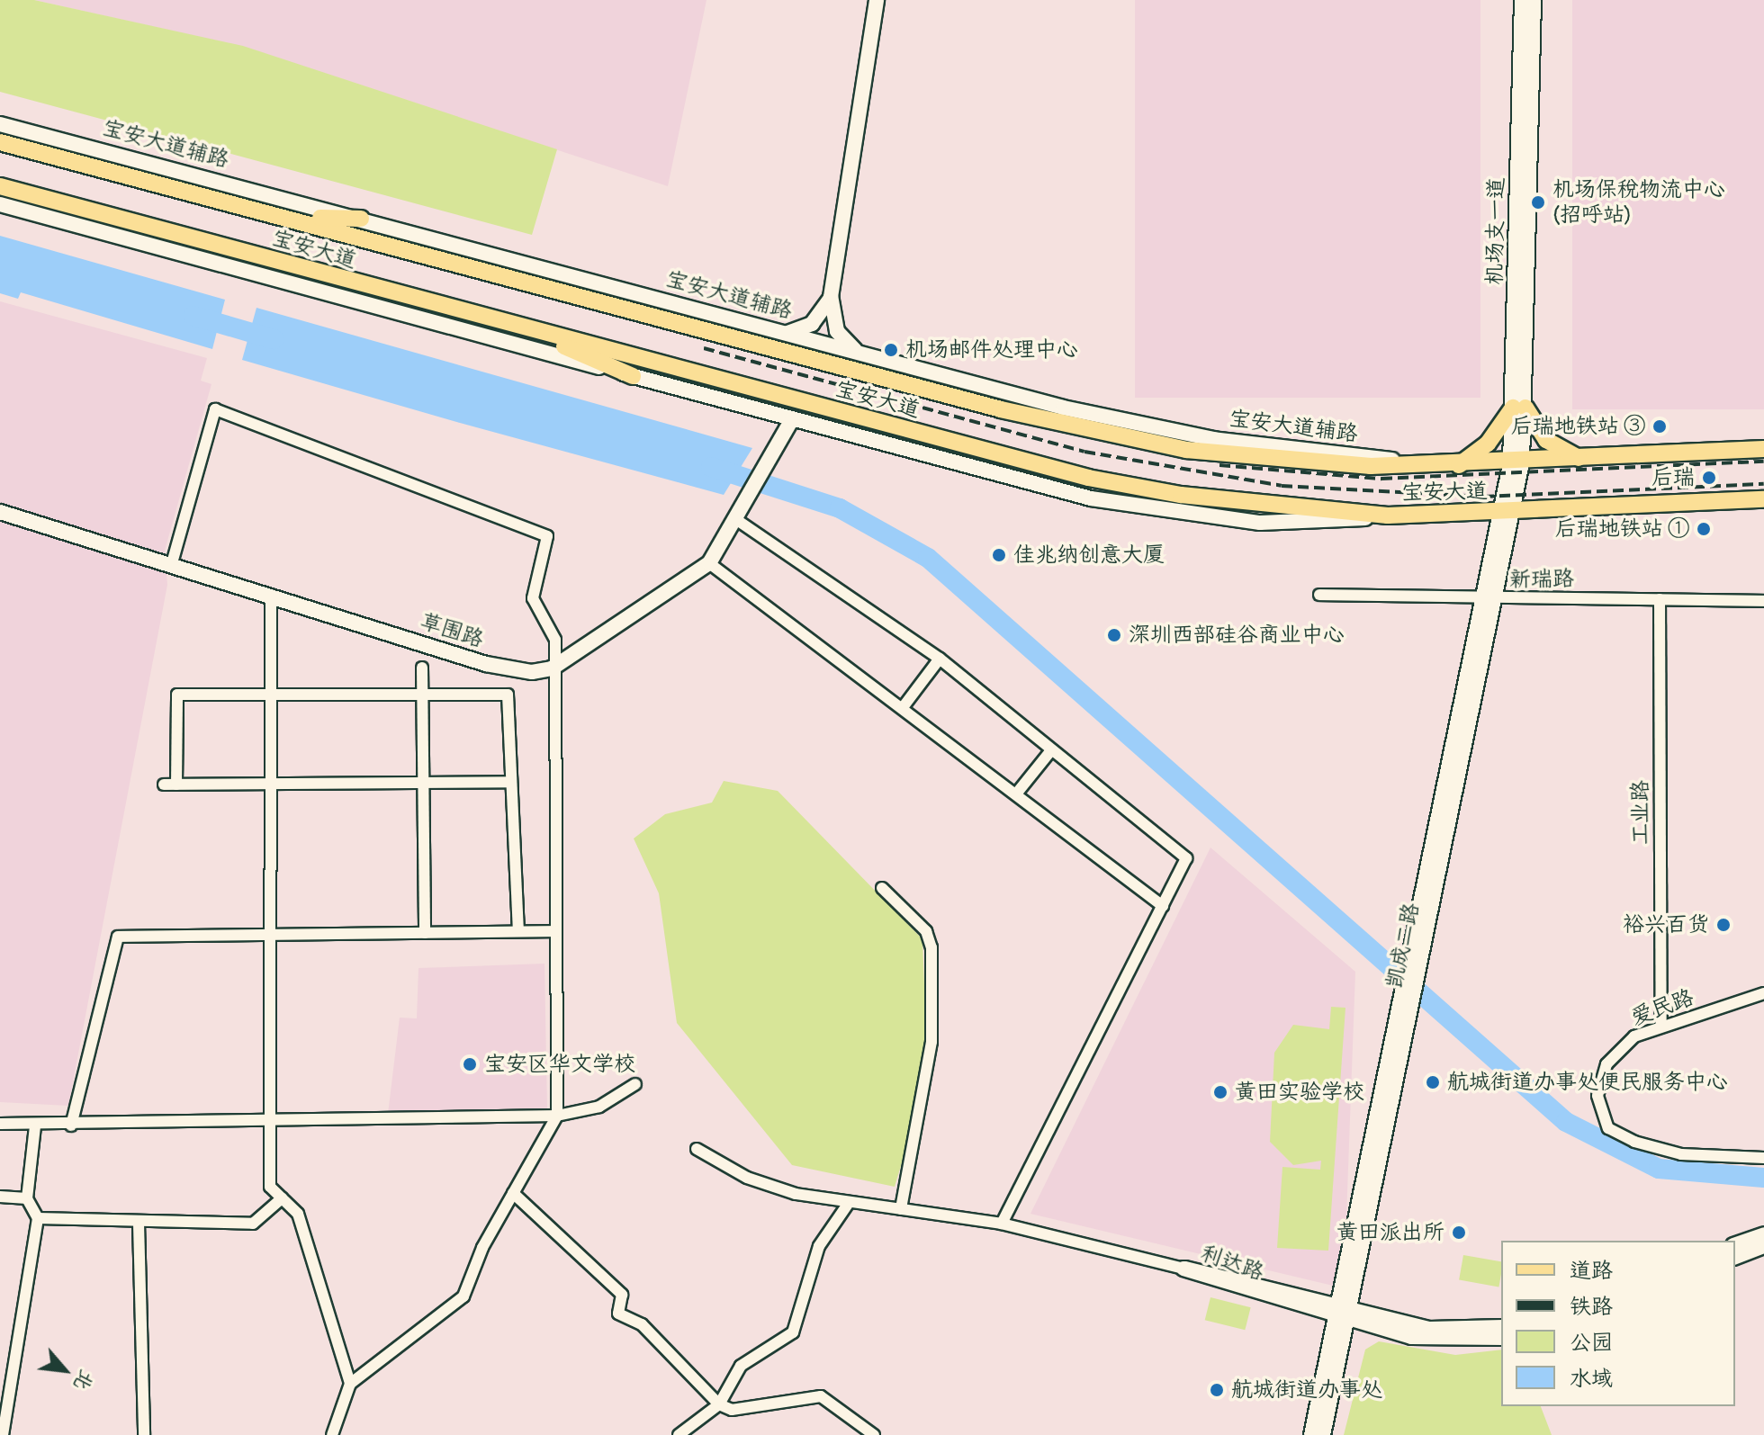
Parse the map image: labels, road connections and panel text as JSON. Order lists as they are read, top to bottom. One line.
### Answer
{"streets":{"main road":["宝安大道"],"street":["宝安大道辅路","机场支一道","新瑞路","草围路","工业路","凯成二路","爱民路","利达路"]},"crossings":[["宝安大道辅路","宝安大道"],["机场支一道","宝安大道"],["机场支一道","凯成二路"],["宝安大道","凯成二路"],["新瑞路","工业路"],["新瑞路","凯成二路"],["工业路","爱民路"],["凯成二路","利达路"]],"places":["机场保税物流中心 (招呼站)","机场邮件处理中心","后瑞地铁站 ③","后瑞","后瑞地铁站 ①","佳兆纳创意大厦","深圳西部硅谷商业中心","裕兴百货","宝安区华文学校","航城街道办事处便民服务中心","黄田实验学校","黄田派出所","航城街道办事处"],"legend":["道路","铁路","公园","水域"],"north":"bottom right"}
